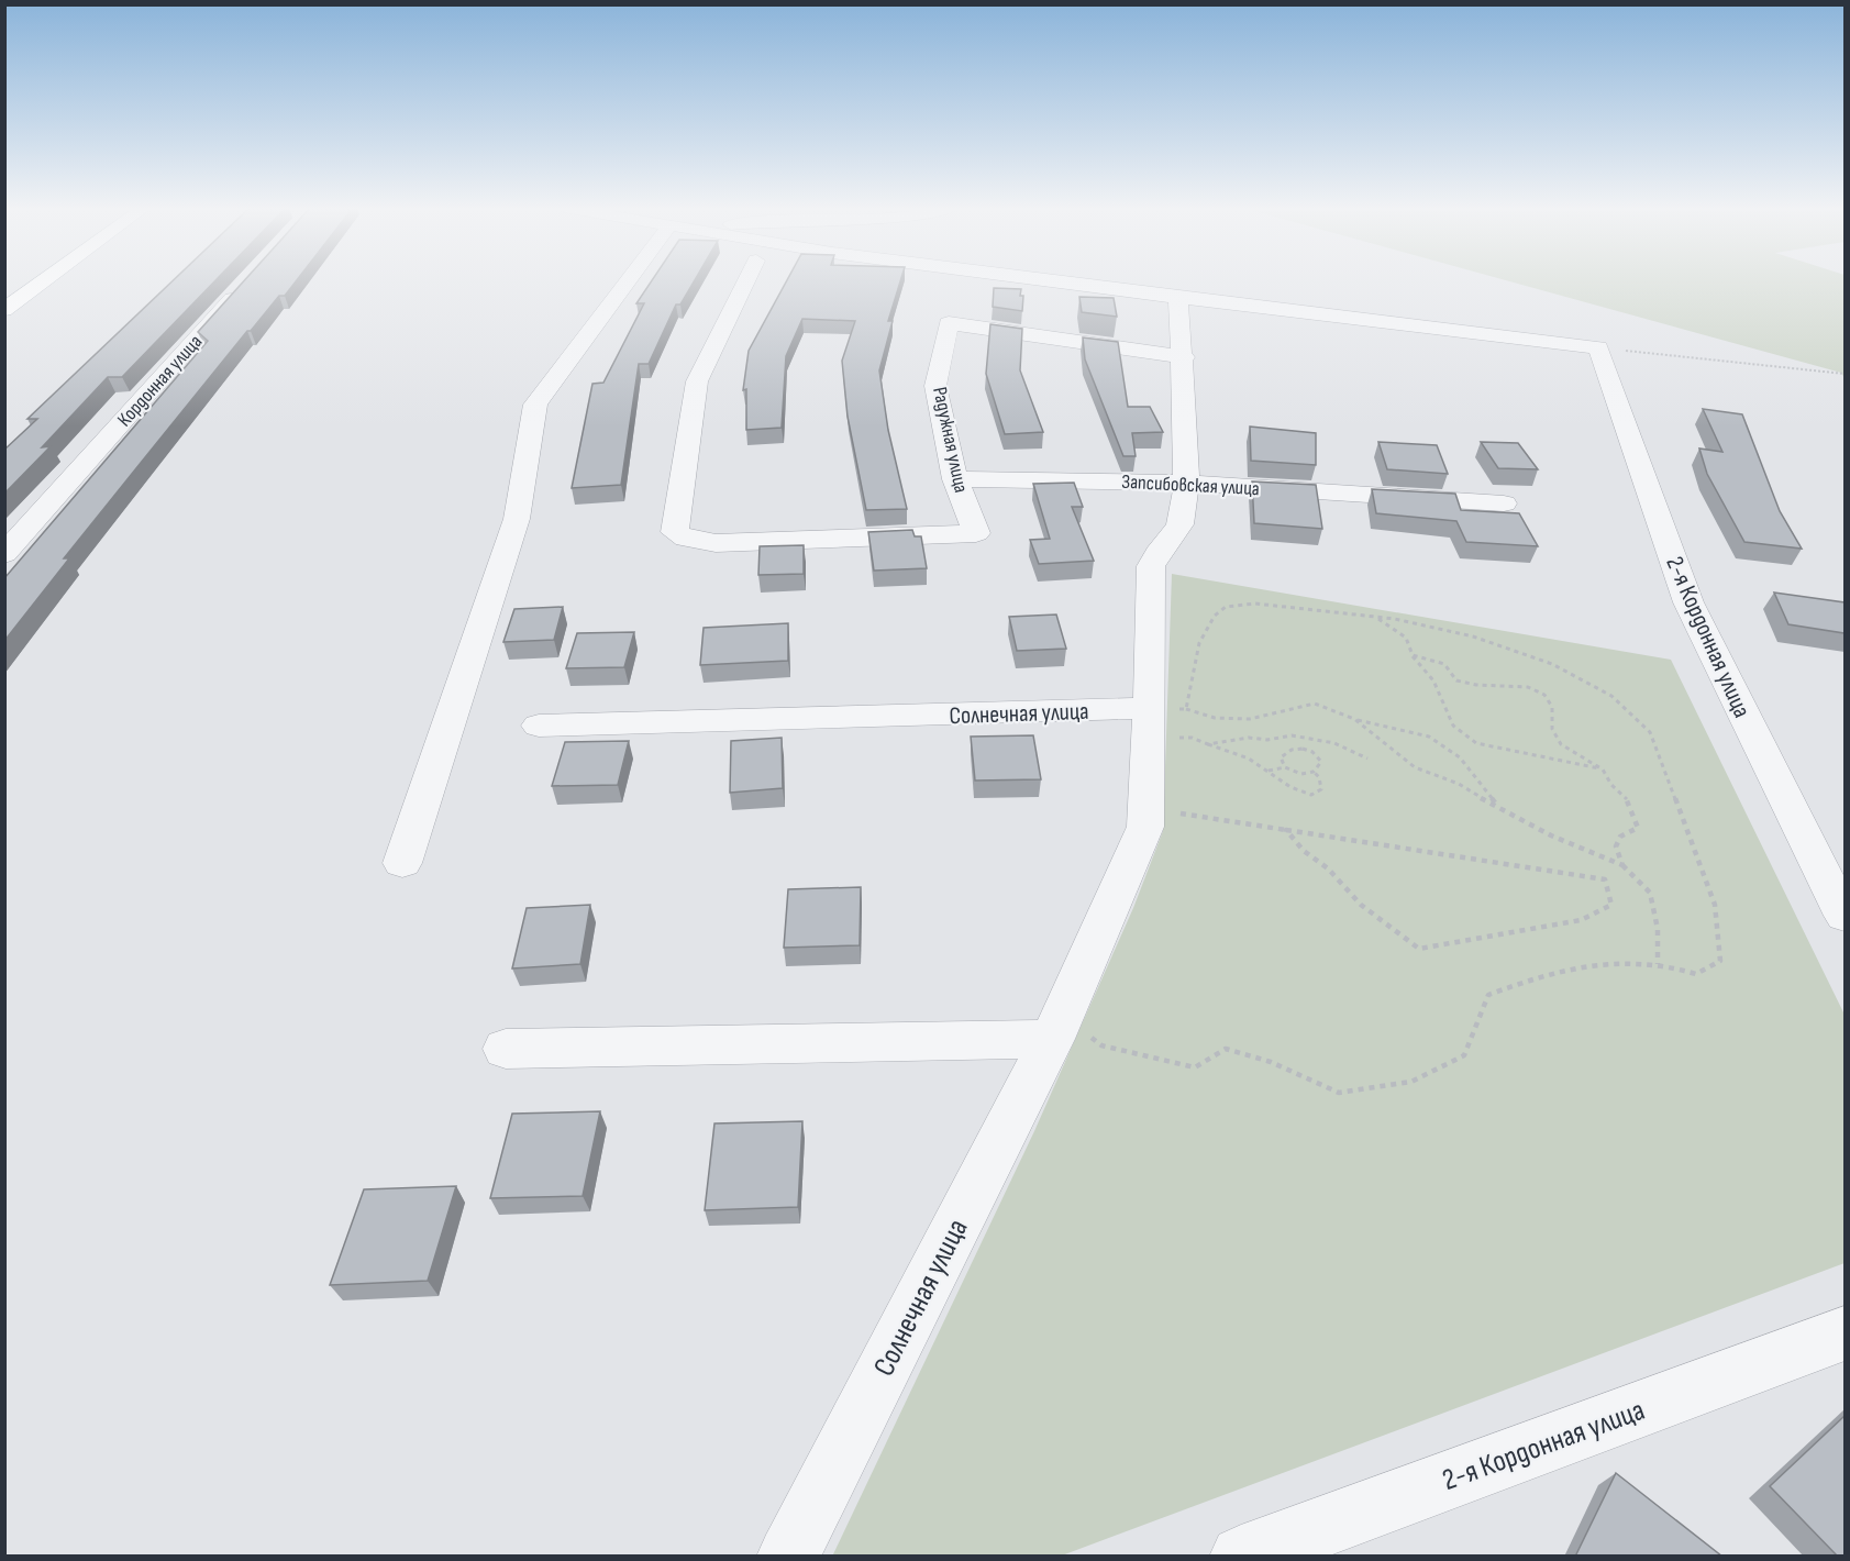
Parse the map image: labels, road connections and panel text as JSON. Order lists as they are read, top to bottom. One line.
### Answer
{"streets":{"street":["Кордонная улица","Радужная улица","Запсибовская улица","2-я Кордонная улица","Солнечная улица"]},"crossings":[["Радужная улица","Запсибовская улица"]]}
